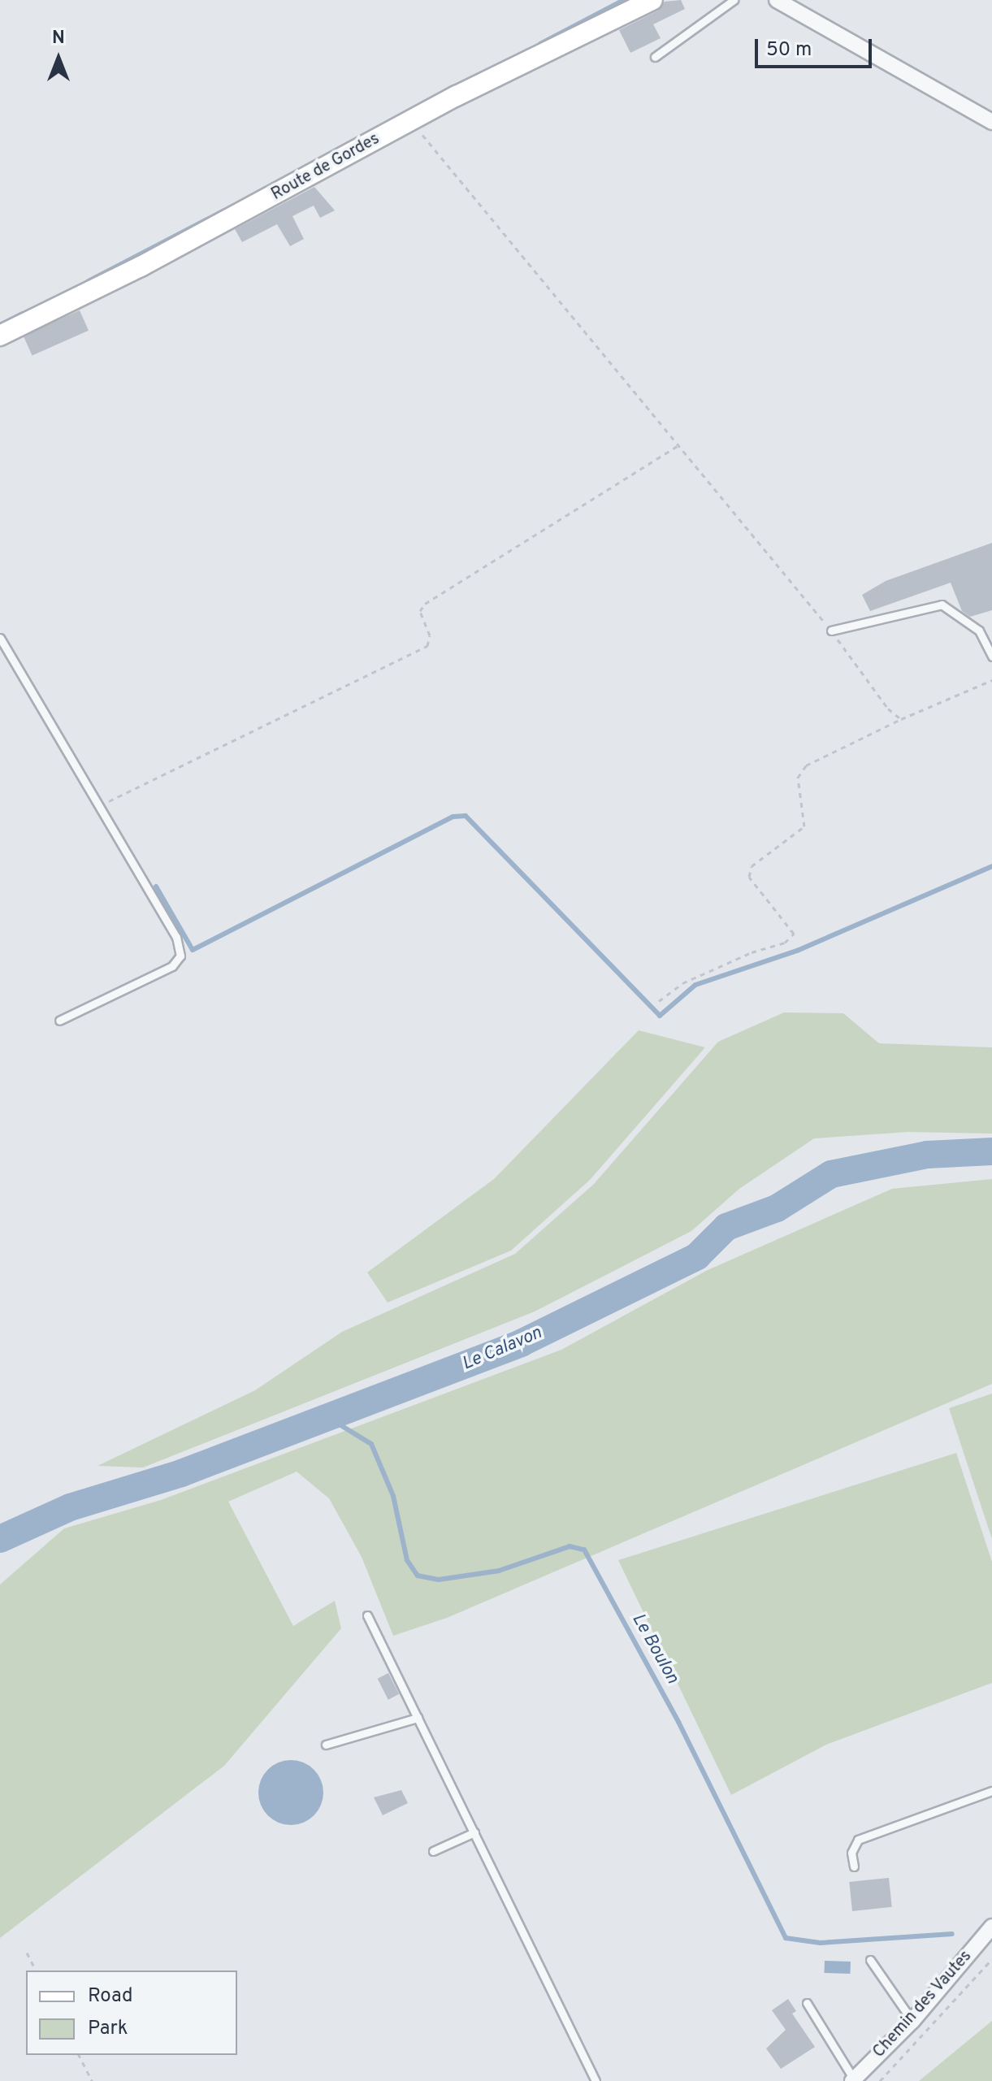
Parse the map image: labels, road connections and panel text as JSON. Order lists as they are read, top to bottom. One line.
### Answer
{"streets":{"street":["Route de Gordes","Chemin des Vautes"]},"water":["Le Calavon","Le Boulon"],"legend":["Road","Park"],"scale_bar":"50 m","north":"top"}
